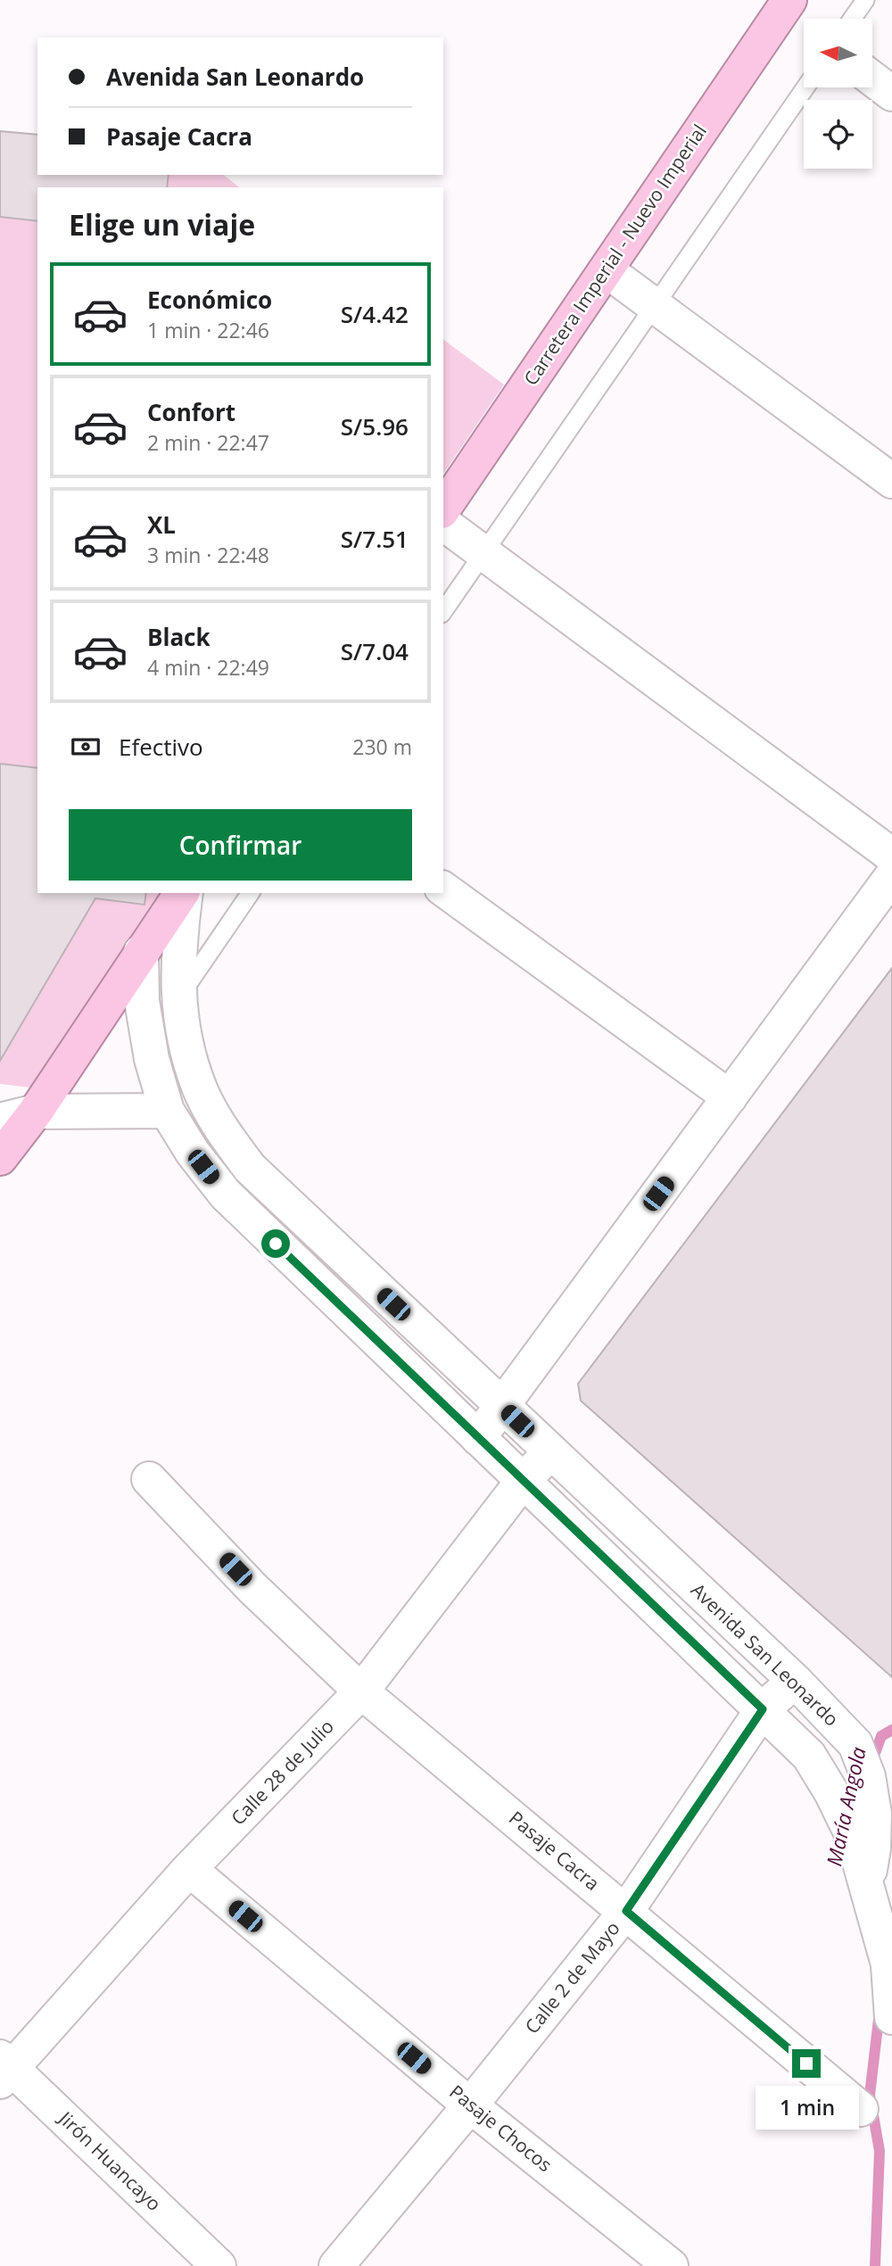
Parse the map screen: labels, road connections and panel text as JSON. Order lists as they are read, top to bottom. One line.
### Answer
{"streets":{"highway":["Carretera Imperial - Nuevo Imperial"],"street":["Avenida San Leonardo","Calle 28 de Julio","Pasaje Cacra","Calle 2 de Mayo","Pasaje Chocos","Jirón Huancayo"]},"crossings":[["Avenida San Leonardo","Calle 28 de Julio"],["Avenida San Leonardo","Calle 2 de Mayo"],["Calle 28 de Julio","Pasaje Cacra"],["Calle 28 de Julio","Pasaje Chocos"],["Calle 28 de Julio","Jirón Huancayo"],["Pasaje Cacra","Calle 2 de Mayo"],["Calle 2 de Mayo","Pasaje Chocos"]],"water":["María Angola"],"north":"left","page":{"banner":["Avenida San Leonardo","Pasaje Cacra"],"heading":"Elige un viaje","list":[{"name":"Económico","note":"1 min · 22:46","value":"S/4.42"},{"name":"Confort","note":"2 min · 22:47","value":"S/5.96"},{"name":"XL","note":"3 min · 22:48","value":"S/7.51"},{"name":"Black","note":"4 min · 22:49","value":"S/7.04"}],"pay":["Efectivo","230 m"],"buttons":"Confirmar","bubble":"1 min"}}
